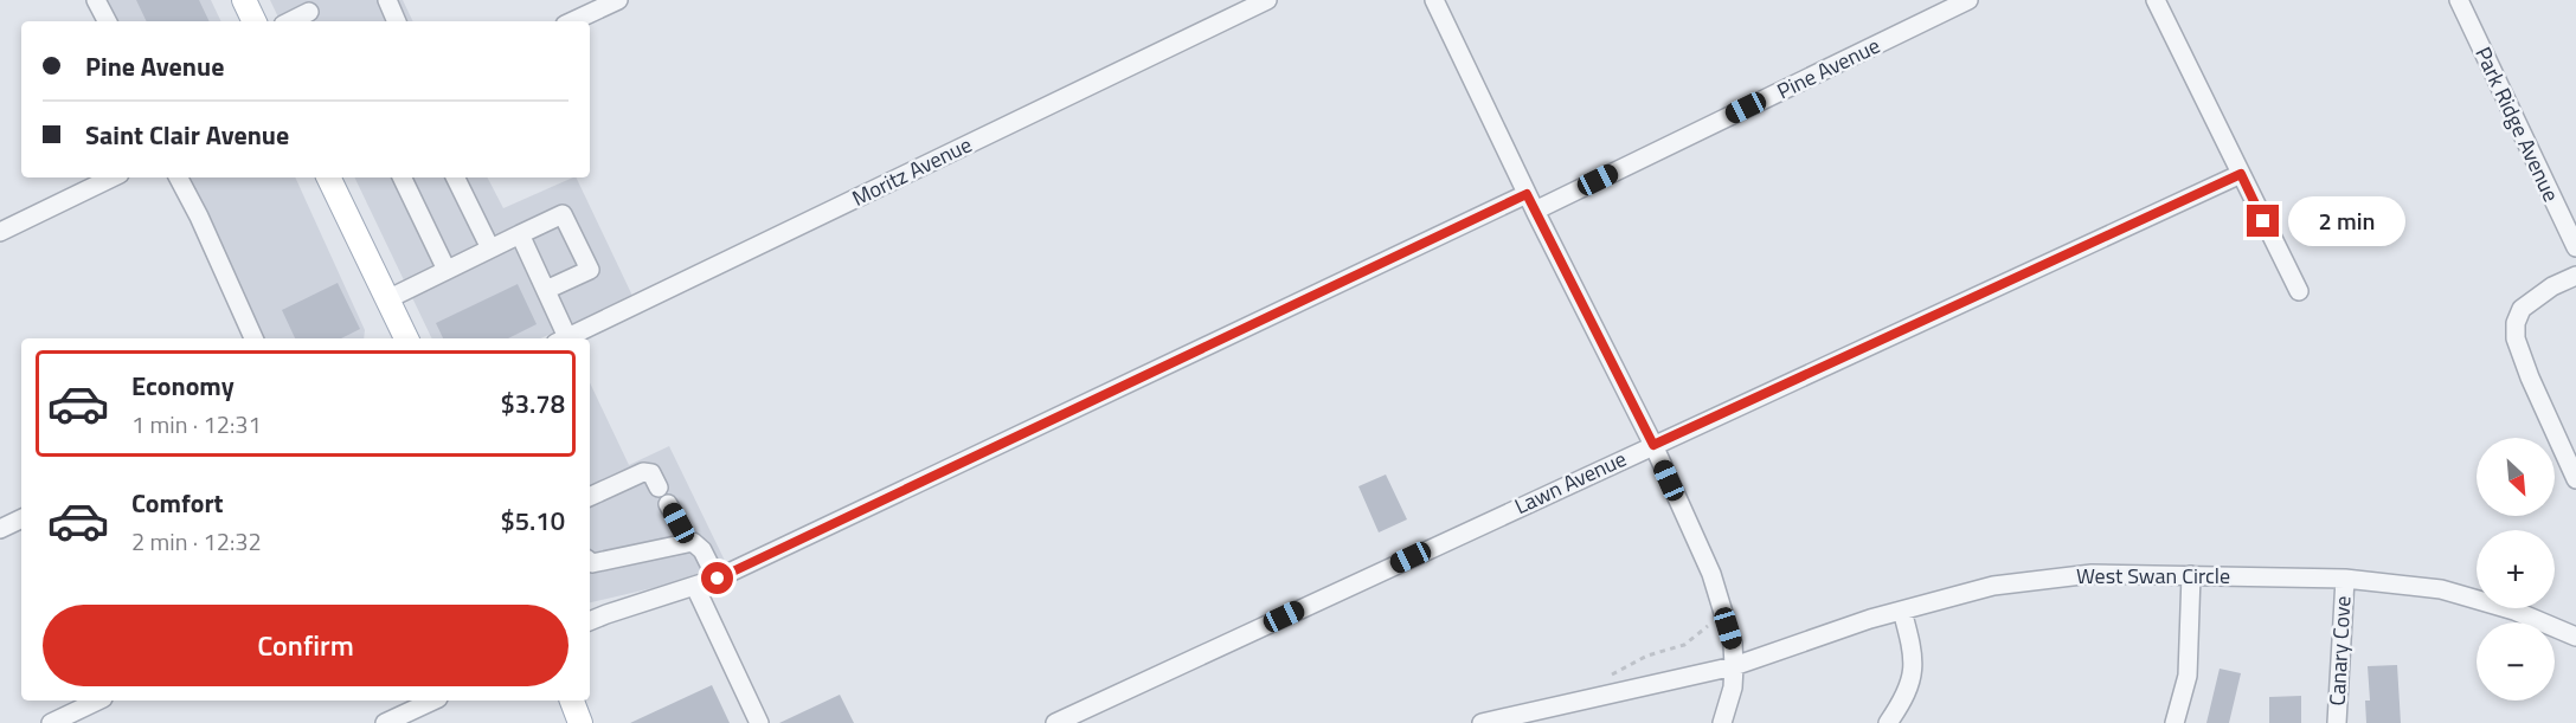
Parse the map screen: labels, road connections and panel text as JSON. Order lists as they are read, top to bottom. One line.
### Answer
{"streets":{"street":["Pine Avenue","Park Ridge Avenue","Moritz Avenue","Lawn Avenue","West Swan Circle","Canary Cove"]},"crossings":[["West Swan Circle","Canary Cove"]],"north":"bottom right","page":{"banner":["Pine Avenue","Saint Clair Avenue"],"bubble":"2 min","list":[{"name":"Economy","note":"1 min · 12:31","value":"$3.78"},{"name":"Comfort","note":"2 min · 12:32","value":"$5.10"}],"map_buttons":["+","−"],"buttons":"Confirm"}}
